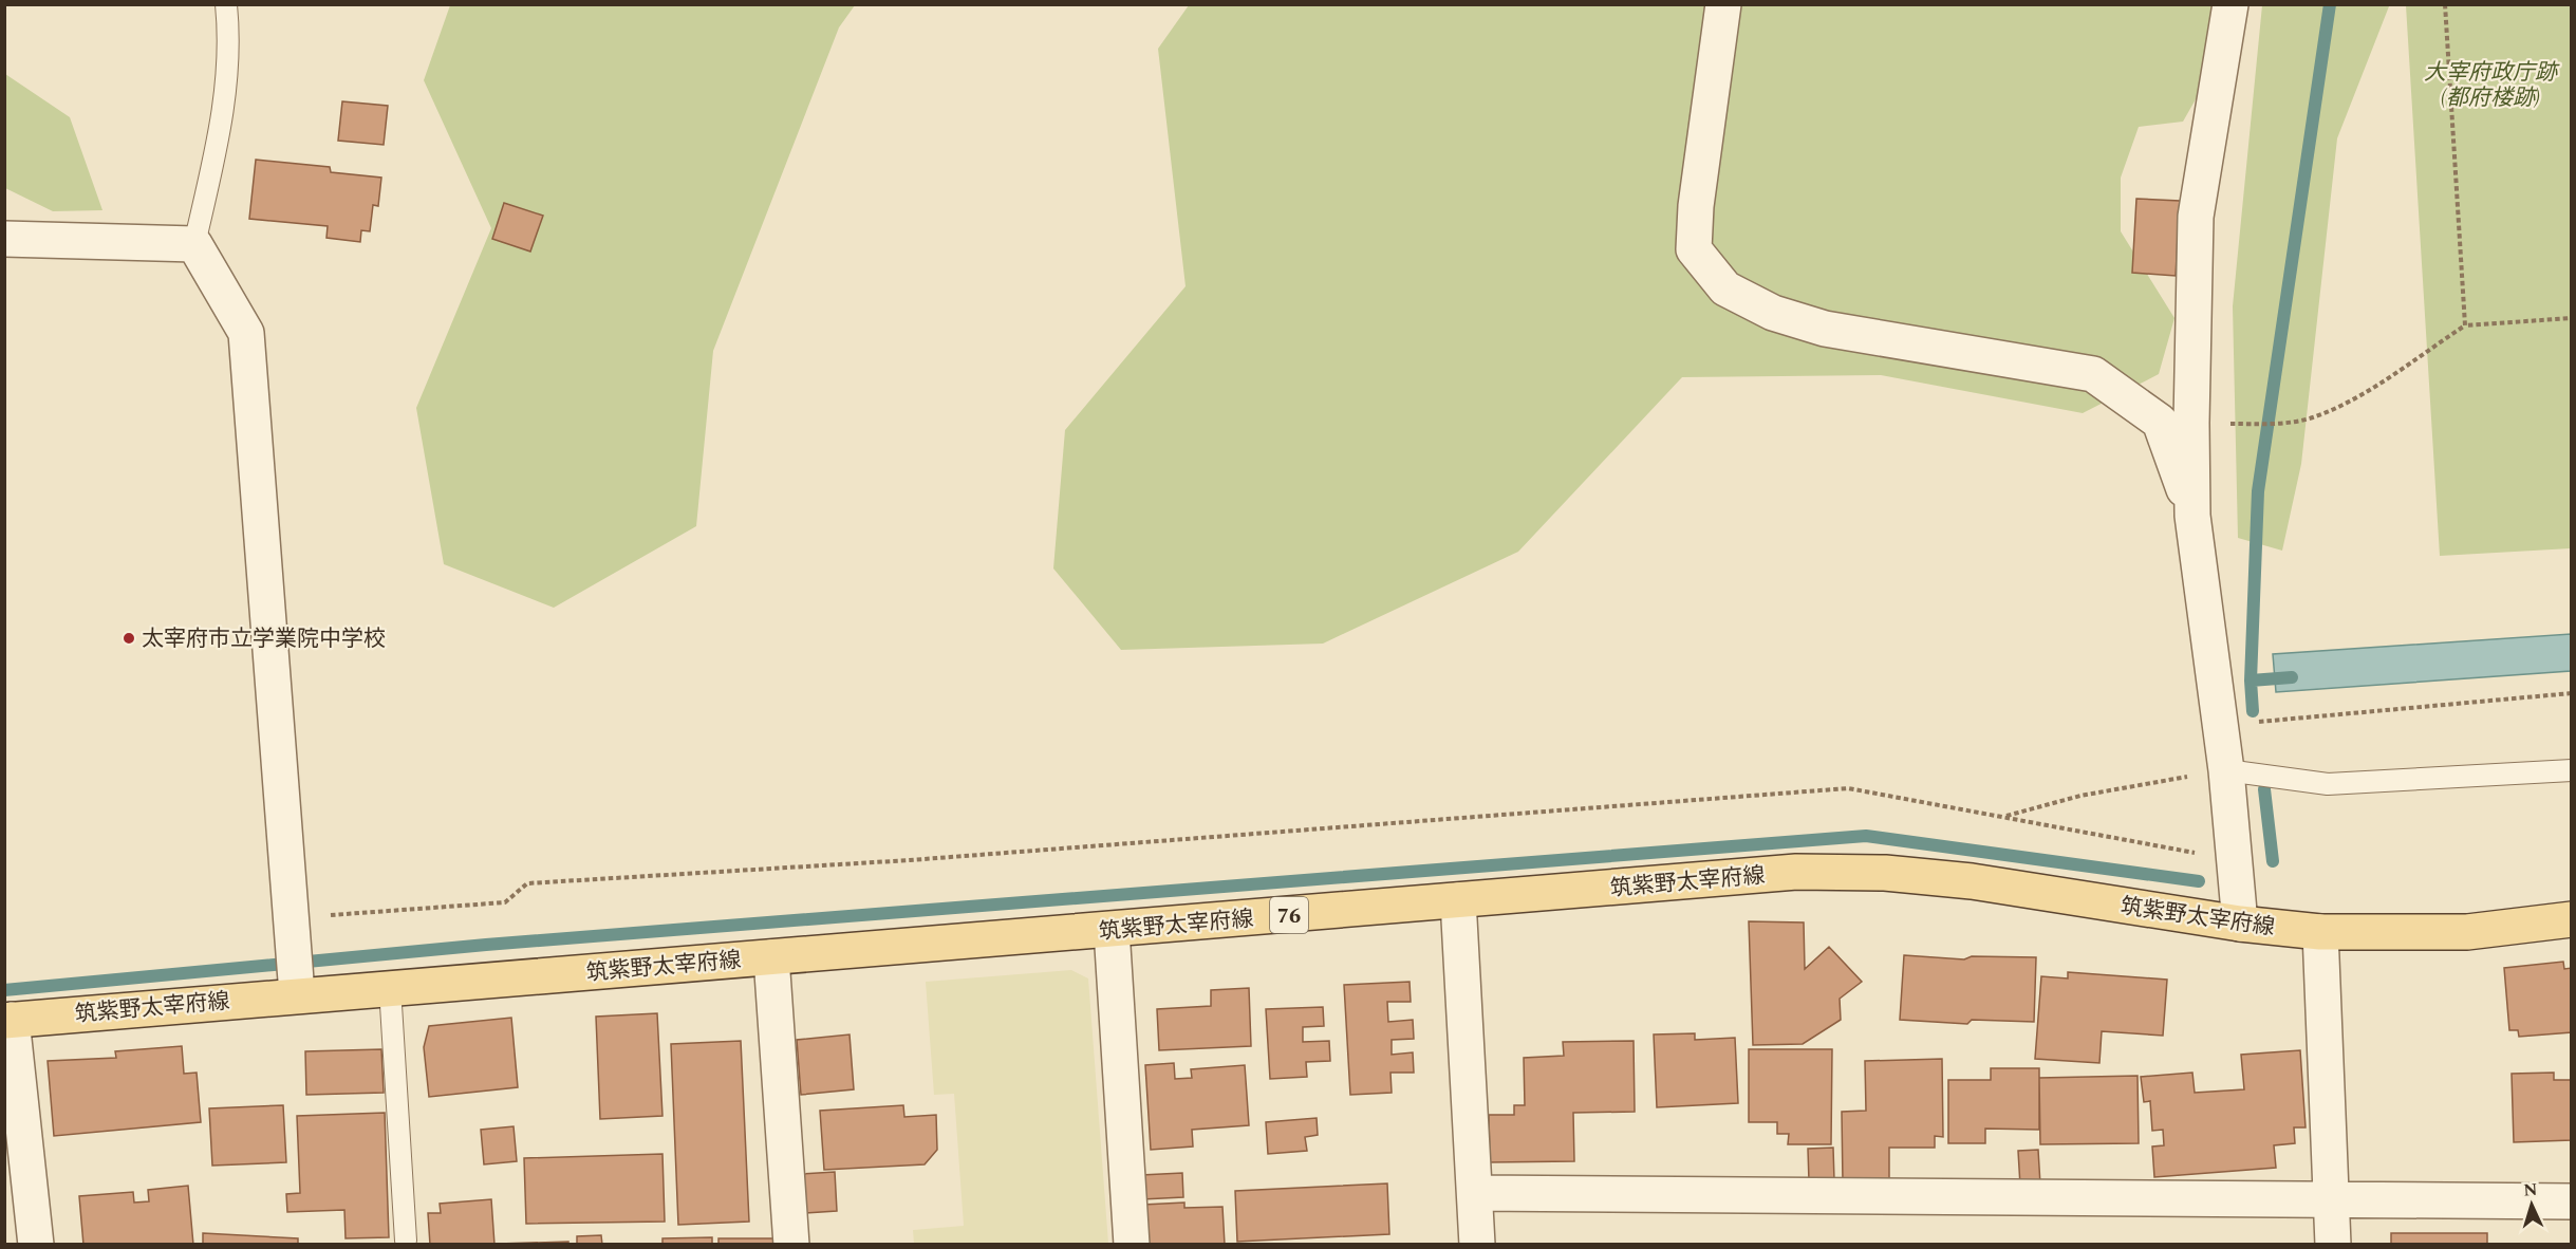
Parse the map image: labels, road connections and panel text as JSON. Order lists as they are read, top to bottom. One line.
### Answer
{"streets":{"main road":["筑紫野太宰府線","76"]},"parks":["大宰府政庁跡 (都府楼跡)"],"places":["太宰府市立学業院中学校"],"north":"top"}
